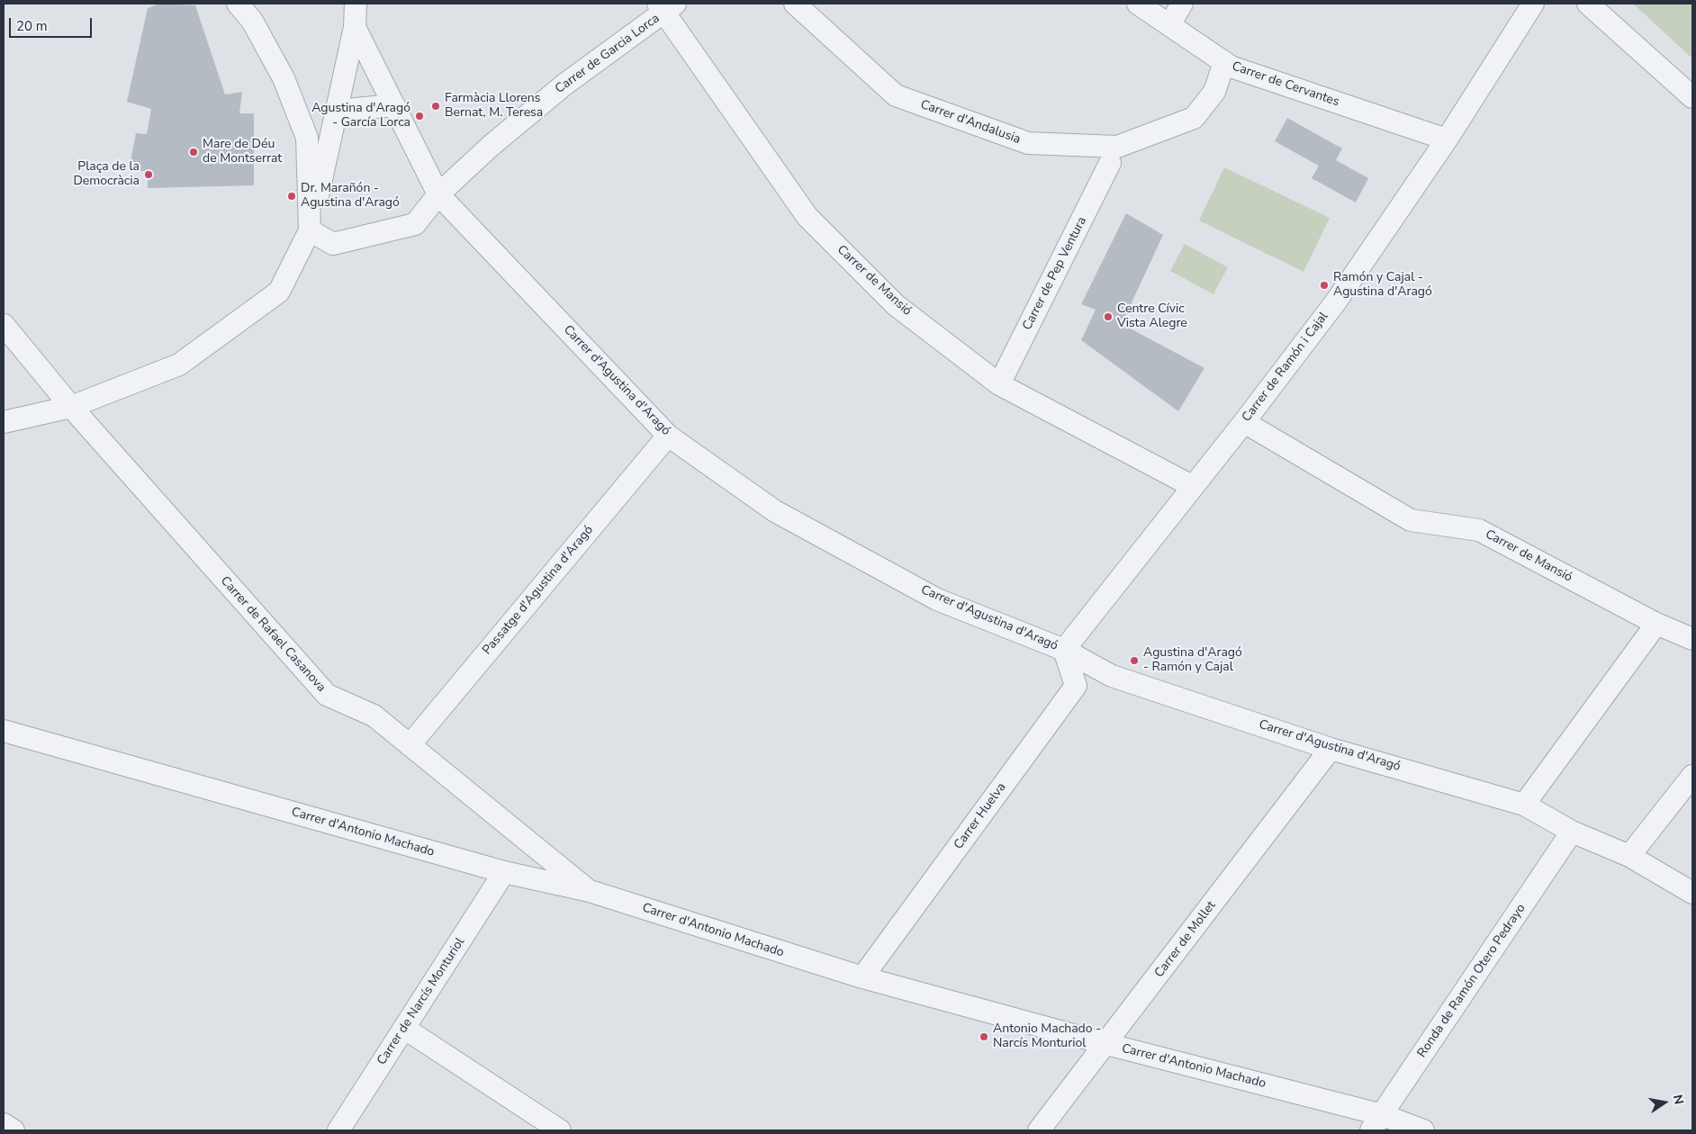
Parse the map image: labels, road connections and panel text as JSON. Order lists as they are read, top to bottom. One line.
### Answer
{"streets":{"street":["Carrer de Garcia Lorca","Carrer de Cervantes","Carrer d'Andalusia","Carrer de Pep Ventura","Carrer de Mansió","Carrer de Ramón i Cajal","Carrer d'Agustina d'Aragó","Passatge d'Agustina d'Aragó","Carrer de Rafael Casanova","Carrer Huelva","Carrer d'Antonio Machado","Carrer de Mollet","Ronda de Ramón Otero Pedrayo","Carrer de Narcís Monturiol"]},"crossings":[["Carrer de Garcia Lorca","Carrer de Mansió"],["Carrer de Garcia Lorca","Carrer d'Agustina d'Aragó"],["Carrer de Cervantes","Carrer d'Andalusia"],["Carrer de Cervantes","Carrer de Ramón i Cajal"],["Carrer de Pep Ventura","Carrer de Mansió"],["Carrer de Mansió","Carrer de Ramón i Cajal"],["Carrer de Ramón i Cajal","Carrer d'Agustina d'Aragó"],["Carrer de Ramón i Cajal","Carrer Huelva"],["Carrer d'Agustina d'Aragó","Passatge d'Agustina d'Aragó"],["Carrer d'Agustina d'Aragó","Carrer Huelva"],["Carrer d'Agustina d'Aragó","Carrer de Mollet"],["Carrer d'Agustina d'Aragó","Ronda de Ramón Otero Pedrayo"],["Passatge d'Agustina d'Aragó","Carrer de Rafael Casanova"],["Carrer de Rafael Casanova","Carrer d'Antonio Machado"],["Carrer Huelva","Carrer d'Antonio Machado"],["Carrer d'Antonio Machado","Carrer de Mollet"],["Carrer d'Antonio Machado","Ronda de Ramón Otero Pedrayo"],["Carrer d'Antonio Machado","Carrer de Narcís Monturiol"]],"places":["Farmàcia Llorens Bernat, M. Teresa","Agustina d'Aragó - García Lorca","Mare de Déu de Montserrat","Plaça de la Democràcia","Dr. Marañón - Agustina d'Aragó","Ramón y Cajal - Agustina d'Aragó","Centre Cívic Vista Alegre","Agustina d'Aragó - Ramón y Cajal","Antonio Machado - Narcís Monturiol"],"scale_bar":"20 m","north":"right"}
